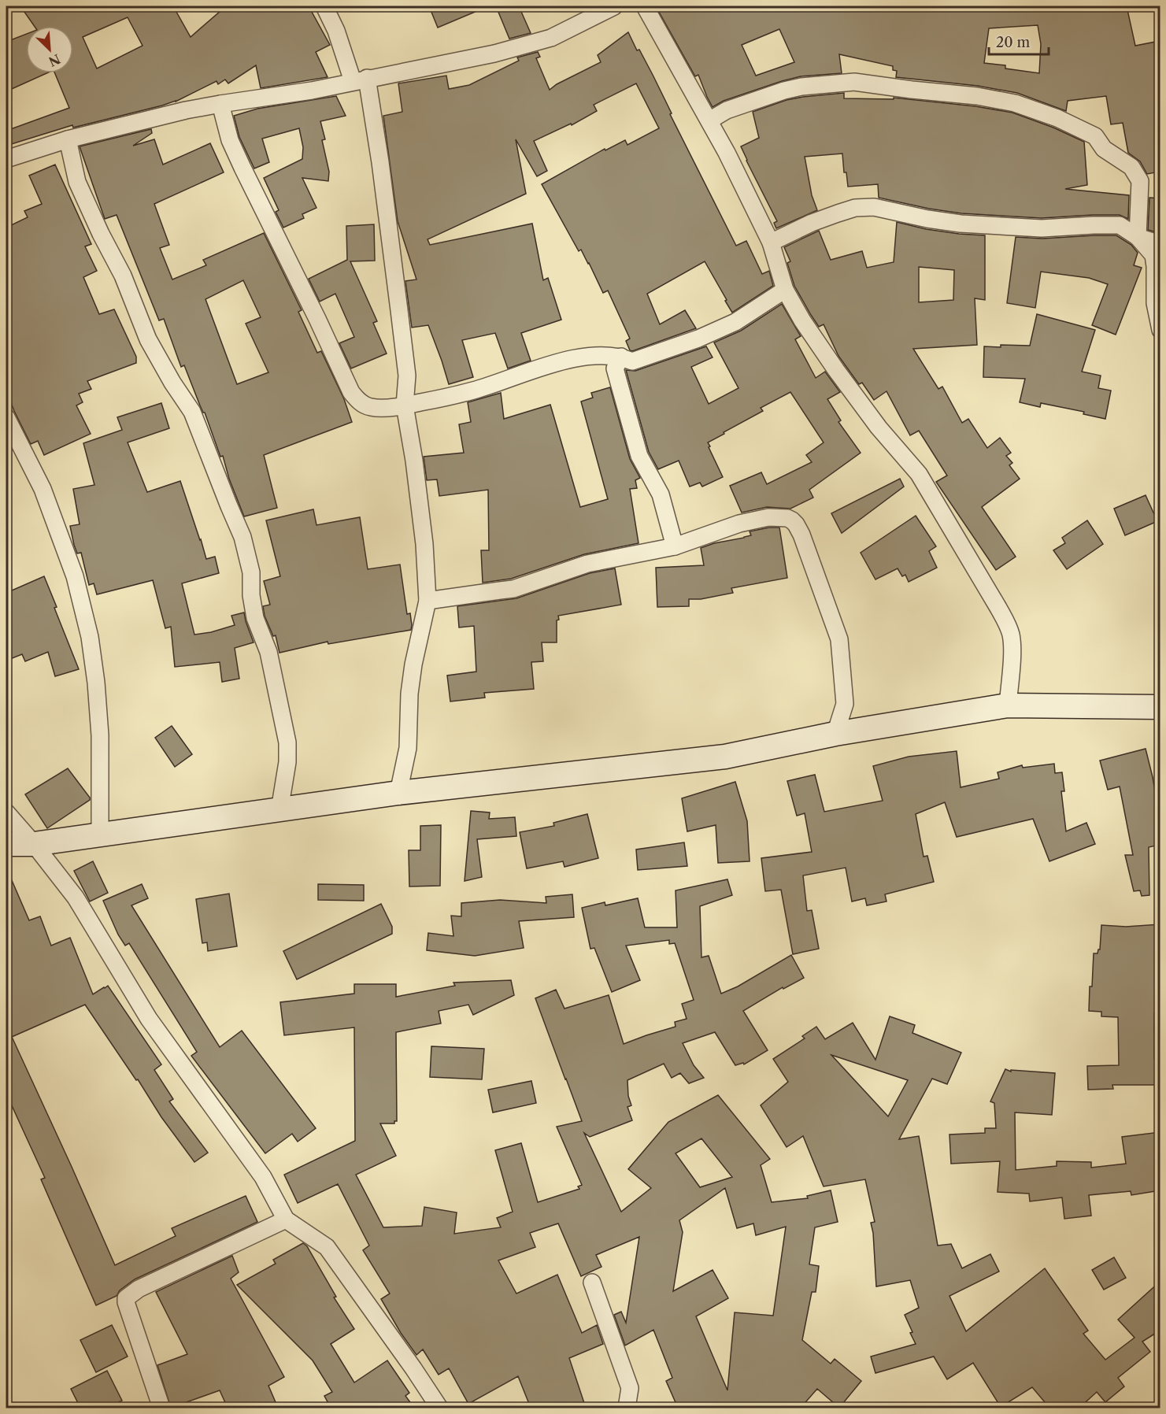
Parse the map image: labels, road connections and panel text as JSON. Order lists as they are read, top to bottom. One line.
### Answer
{"scale_bar":"20 m","north":"bottom right"}
